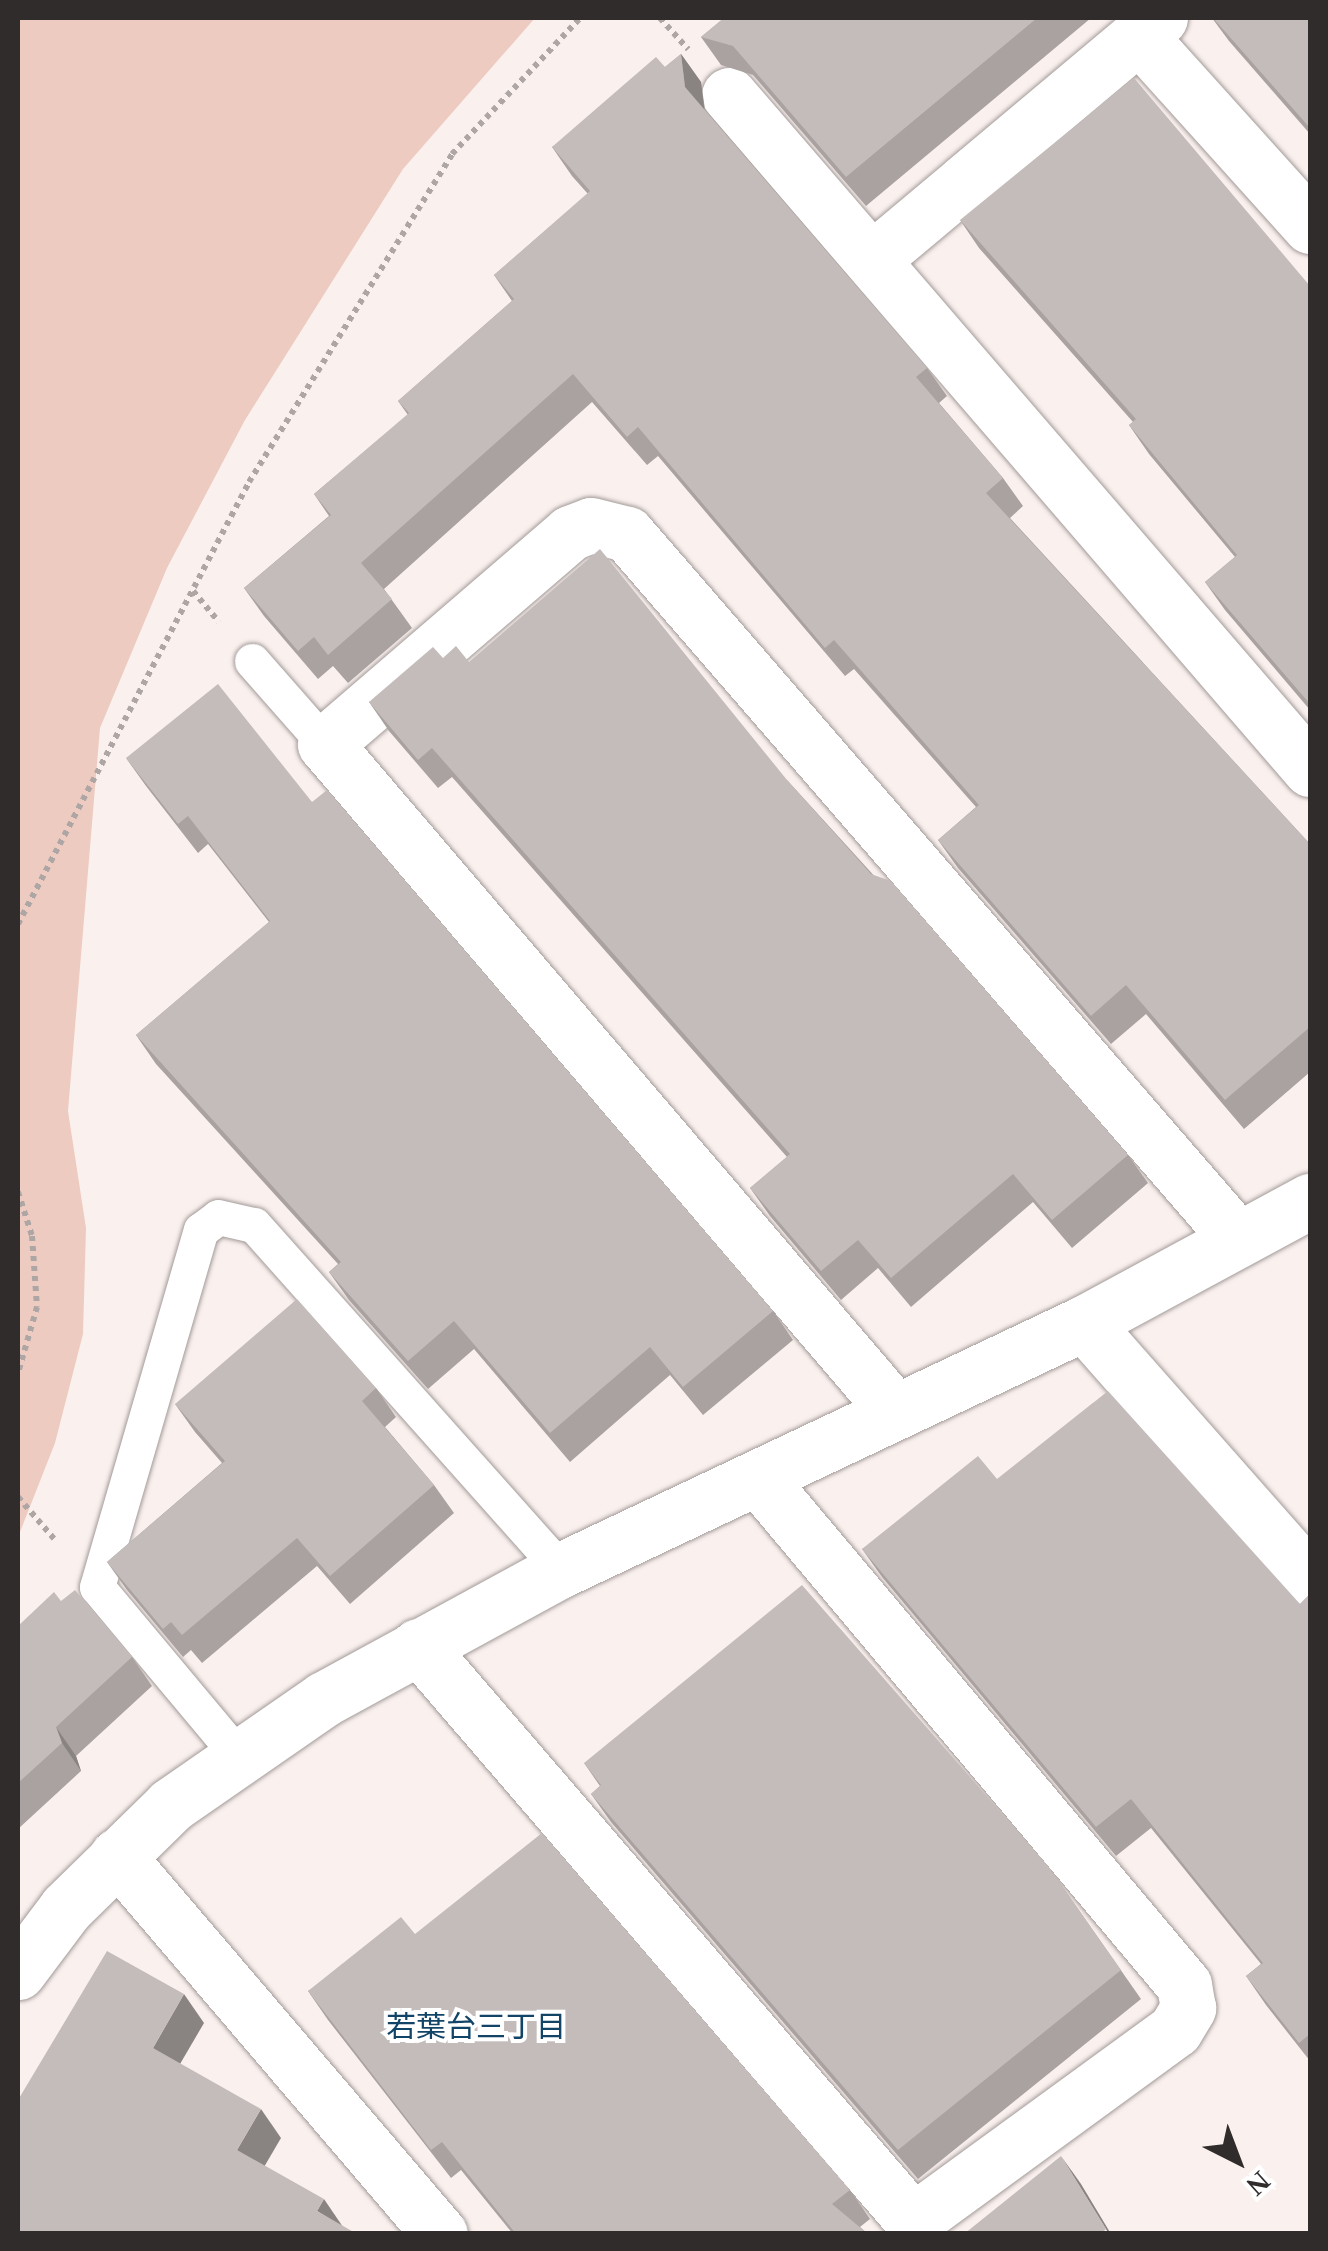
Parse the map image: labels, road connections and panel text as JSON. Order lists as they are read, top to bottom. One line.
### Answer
{"districts":["若葉台三丁目"],"north":"bottom right"}
